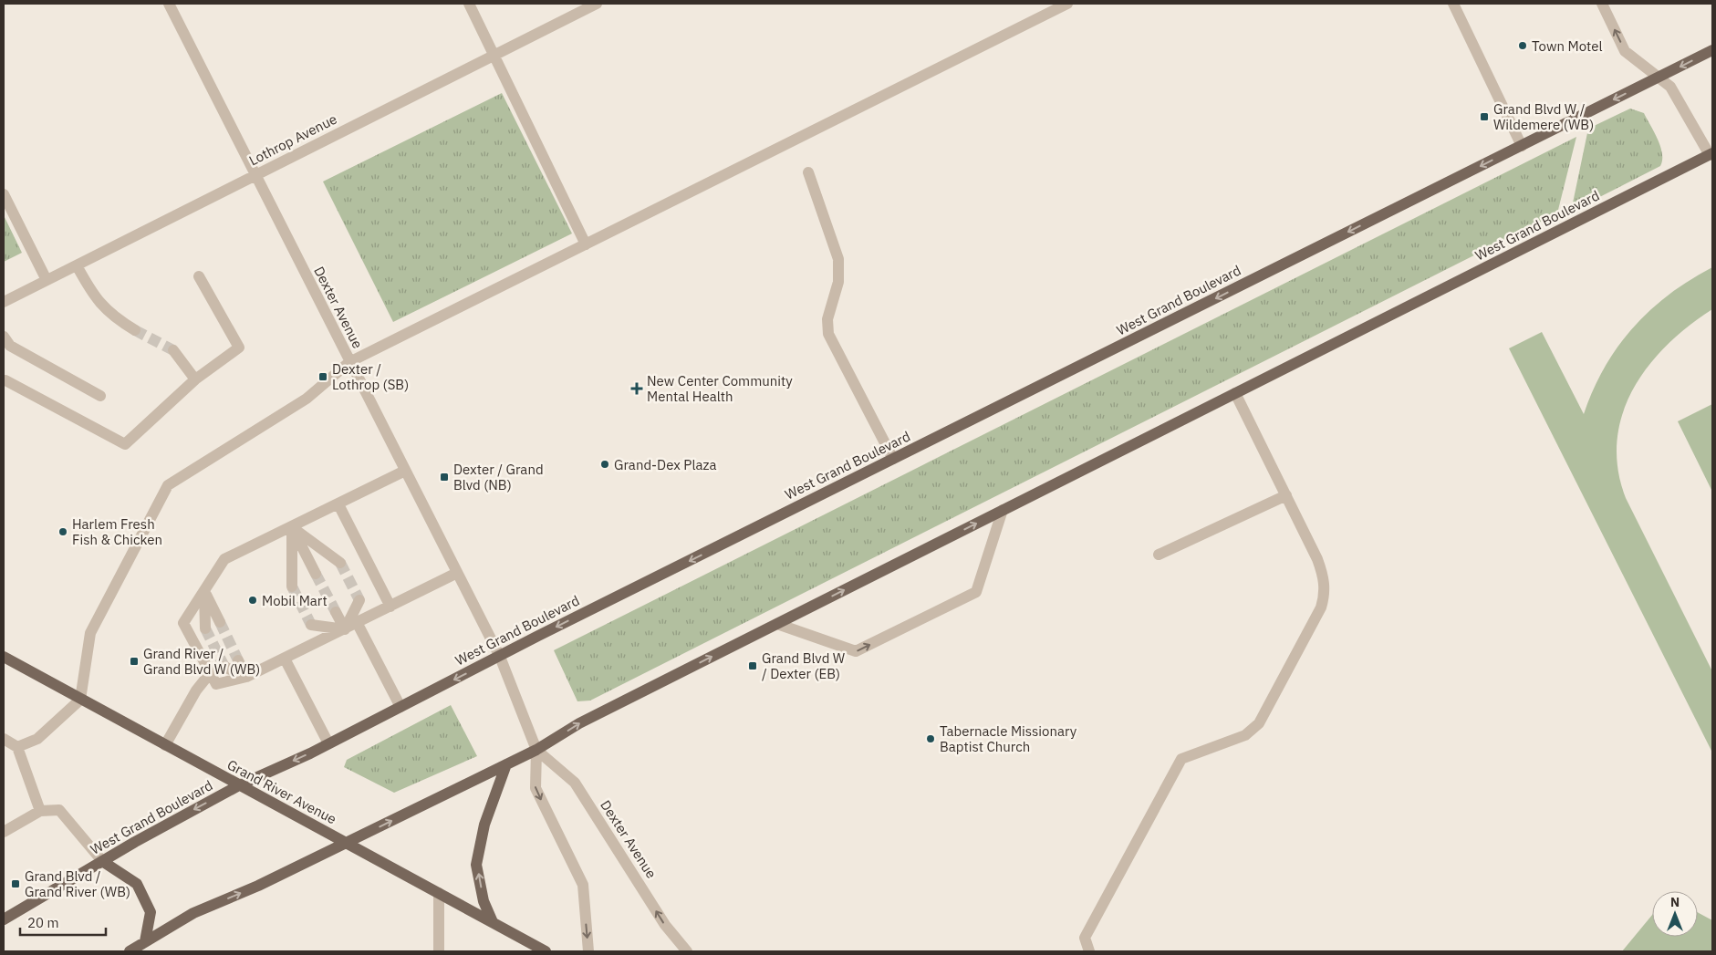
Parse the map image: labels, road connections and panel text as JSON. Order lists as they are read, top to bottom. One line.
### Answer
{"streets":{"main road":["West Grand Boulevard","Grand River Avenue"],"street":["Lothrop Avenue","Dexter Avenue"]},"crossings":[["Lothrop Avenue","Dexter Avenue"],["West Grand Boulevard","Dexter Avenue"],["West Grand Boulevard","Grand River Avenue"]],"places":{"other":["Town Motel","Grand-Dex Plaza","Harlem Fresh Fish & Chicken","Mobil Mart","Tabernacle Missionary Baptist Church"],"transit":["Grand Blvd W / Wildemere (WB)","Dexter / Lothrop (SB)","Dexter / Grand Blvd (NB)","Grand River / Grand Blvd W (WB)","Grand Blvd W / Dexter (EB)","Grand Blvd / Grand River (WB)"],"health":["New Center Community Mental Health"]},"scale_bar":"20 m","north":"top"}
